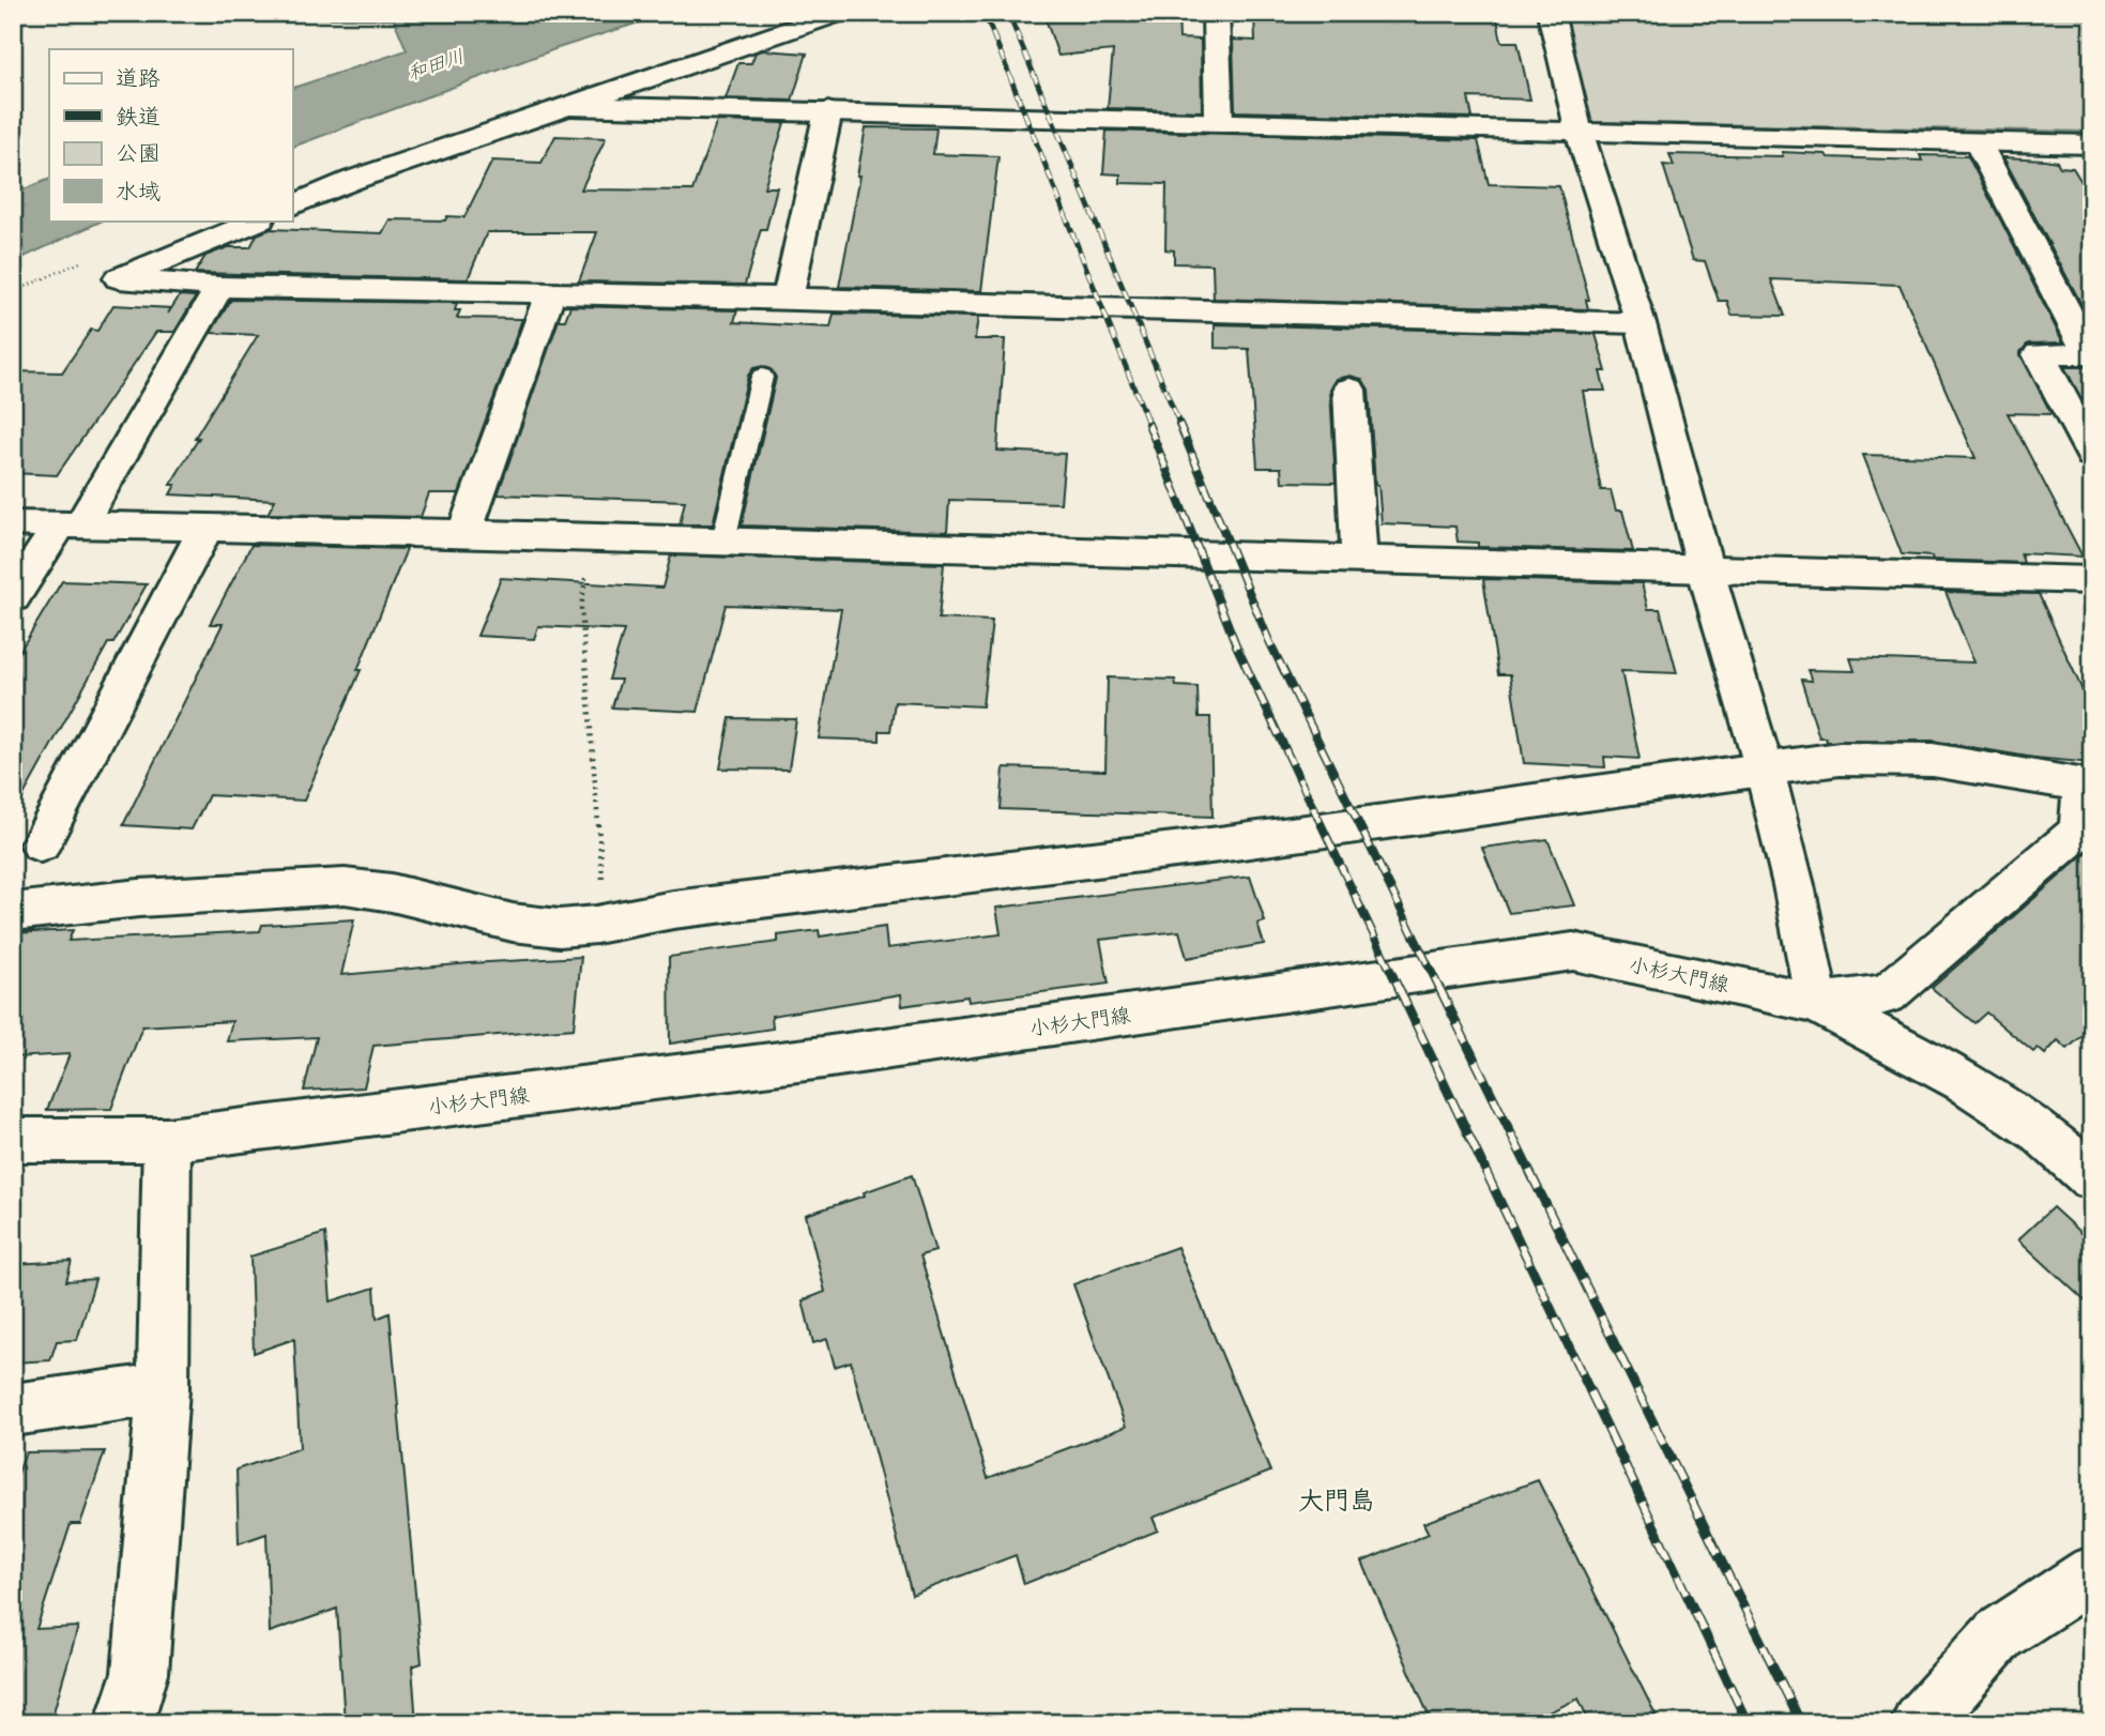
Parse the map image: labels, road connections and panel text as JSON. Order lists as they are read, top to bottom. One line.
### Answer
{"streets":{"street":["小杉大門線"]},"districts":["大門島"],"water":["和田川"],"legend":["道路","鉄道","公園","水域"]}
